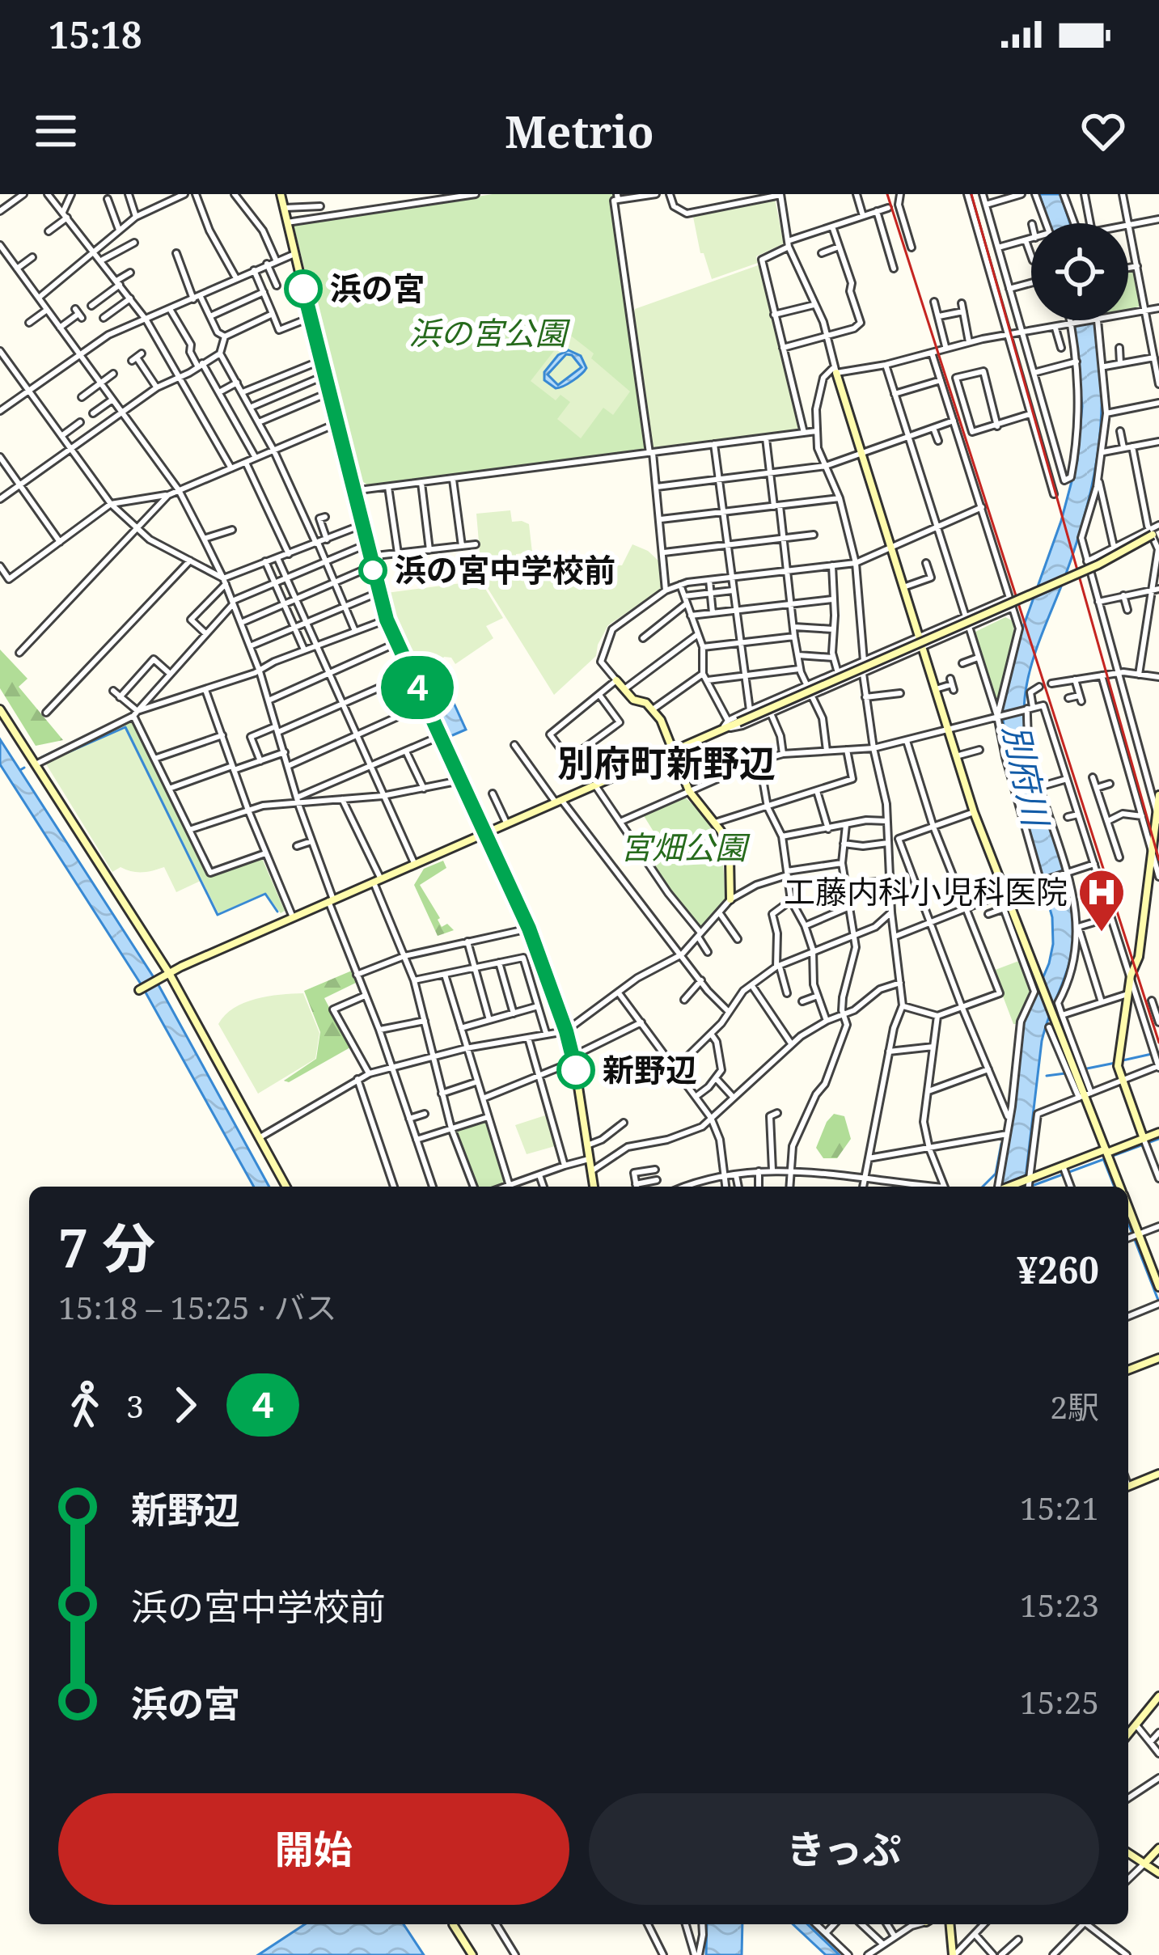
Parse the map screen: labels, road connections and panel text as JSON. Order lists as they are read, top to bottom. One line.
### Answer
{"districts":["別府町新野辺"],"water":["別府川"],"parks":["浜の宮公園","宮畑公園"],"places":{"other":["浜の宮","浜の宮中学校前","新野辺"],"hospital":["工藤内科小児科医院"]},"lines":["bus line ４"],"page":{"status":"15:18","header":"Metrio","on_map":"４","heading":["7 分","15:18 – 15:25 · バス","¥260"],"legs":["3","４","2駅"],"list":[{"name":"新野辺","value":"15:21"},{"name":"浜の宮中学校前","value":"15:23"},{"name":"浜の宮","value":"15:25"}],"buttons":["開始","きっぷ"]}}
